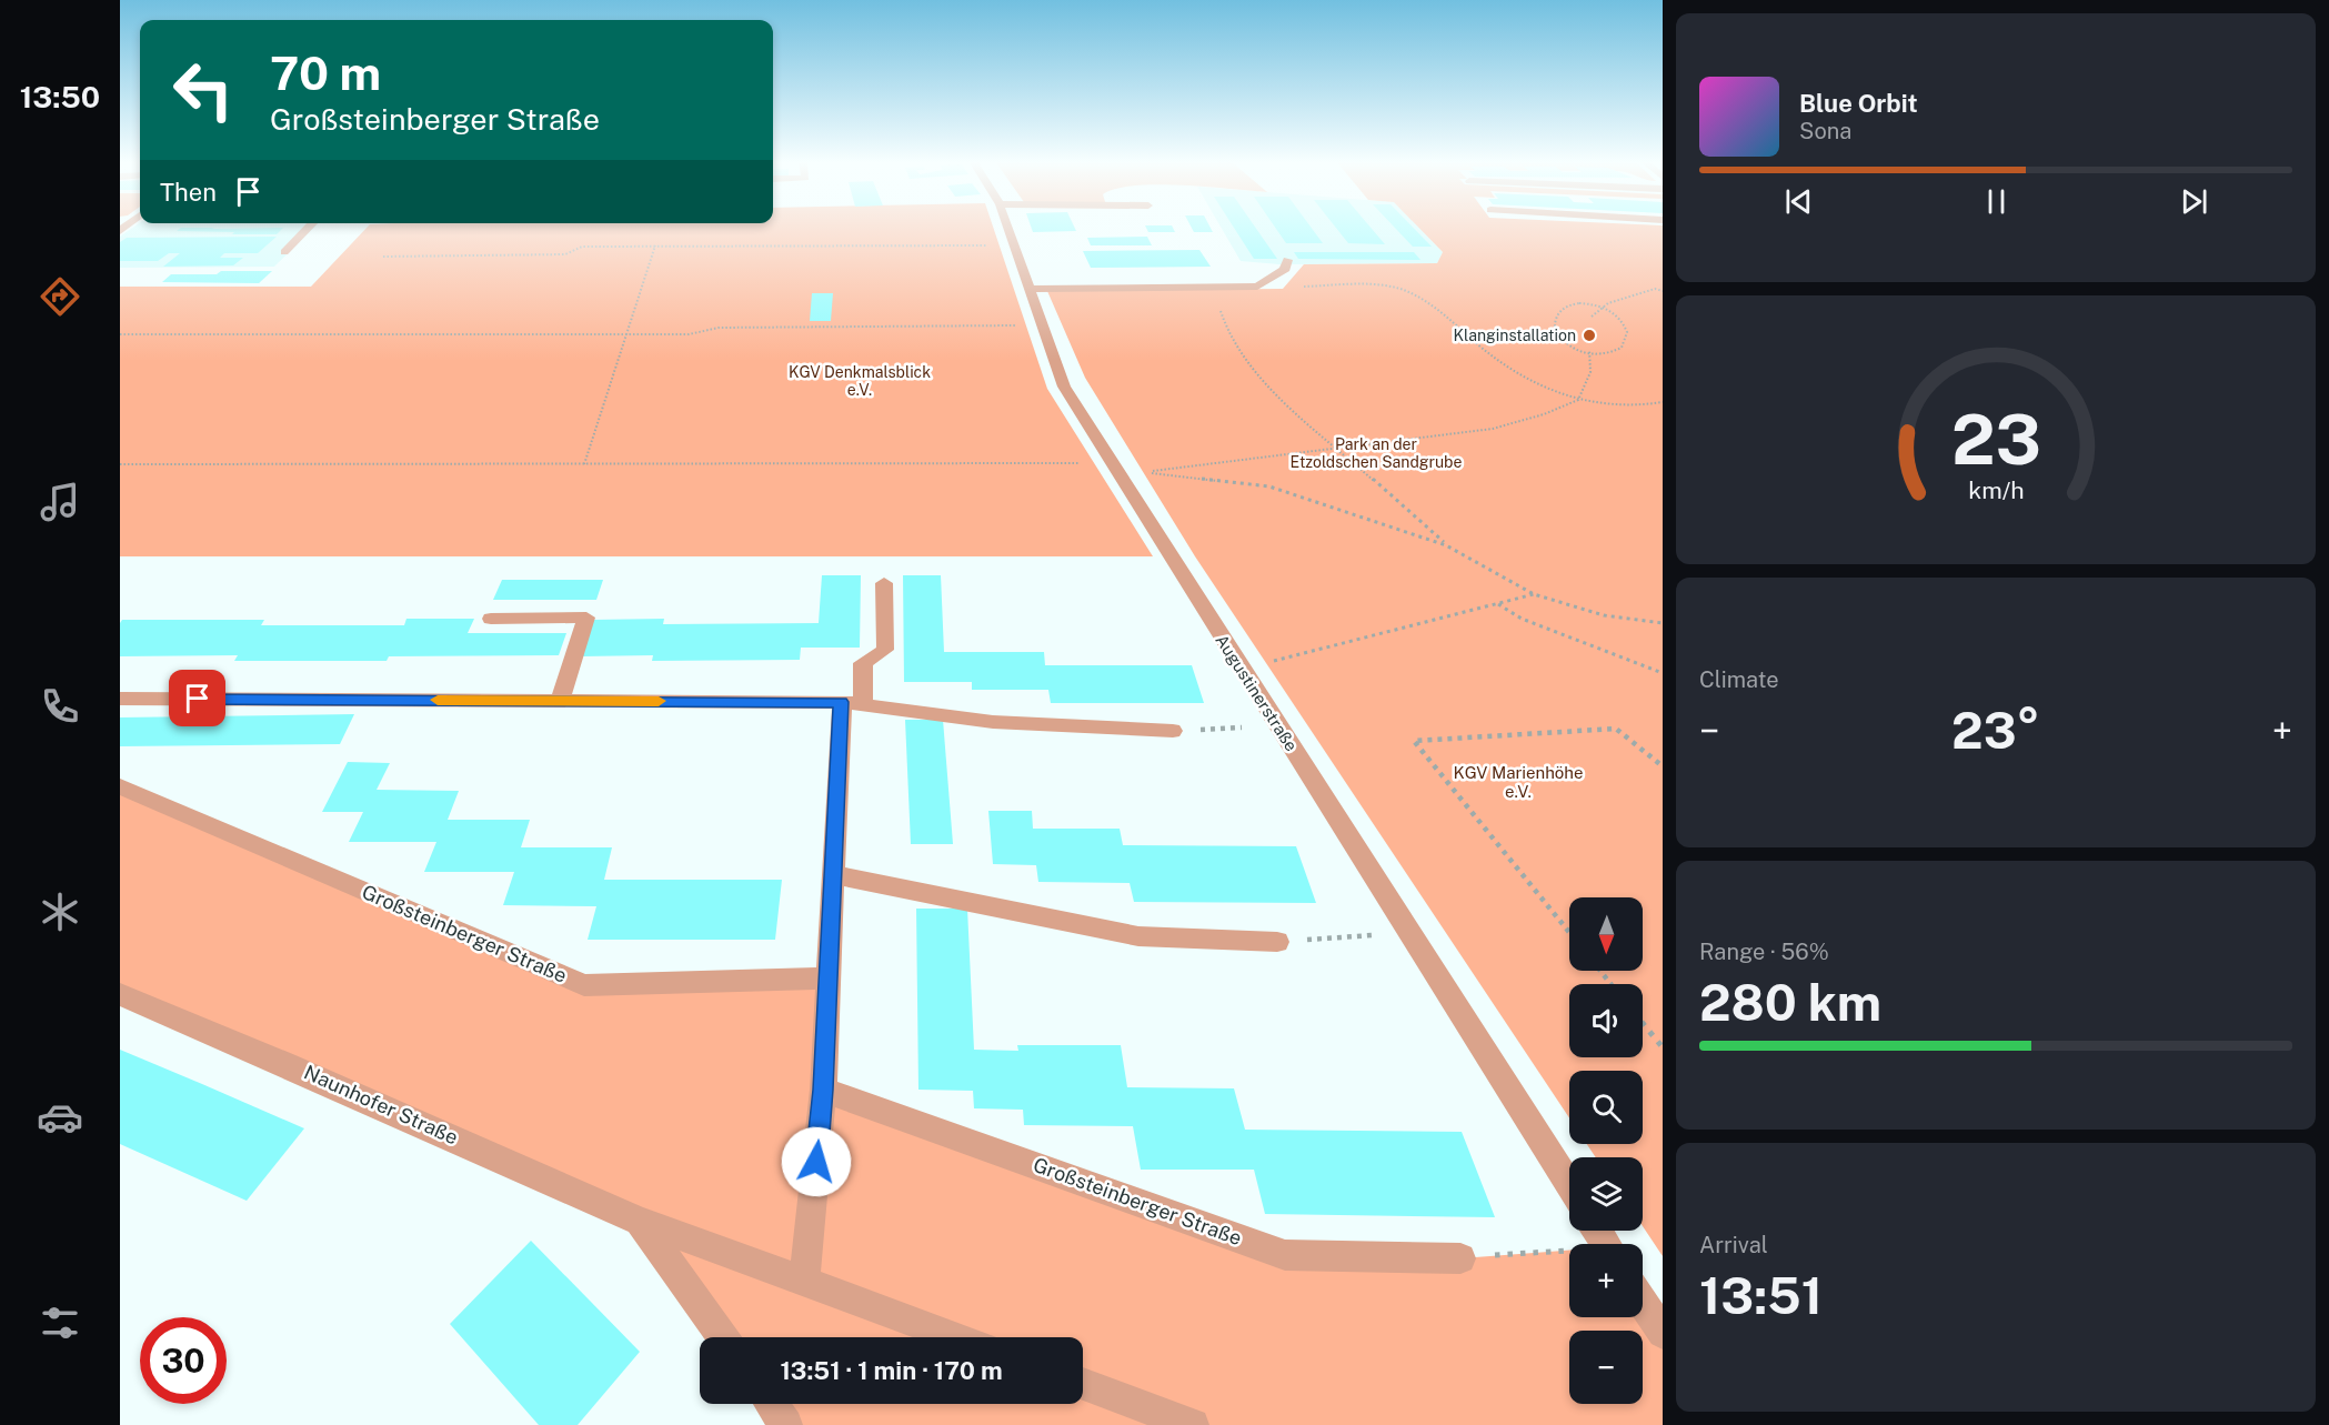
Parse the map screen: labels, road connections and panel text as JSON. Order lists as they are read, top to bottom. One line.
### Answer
{"streets":{"street":["Augustinerstraße","Großsteinberger Straße","Naunhofer Straße"]},"parks":["KGV Denkmalsblick e.V.","Park an der Etzoldschen Sandgrube","KGV Marienhöhe e.V."],"places":["Klanginstallation"],"north":"bottom","page":{"tabs":"13:50","turn":["70 m","Großsteinberger Straße"],"song":["Blue Orbit","Sona"],"then":"Then","tile":["Climate",["Range · 56%","280 km"],["Arrival","13:51"]],"heat":["−","23°","+"],"map_buttons":["+","−"],"limit":"30","trip":"13:51 · 1 min · 170 m","gauge":["23","km/h"]}}
